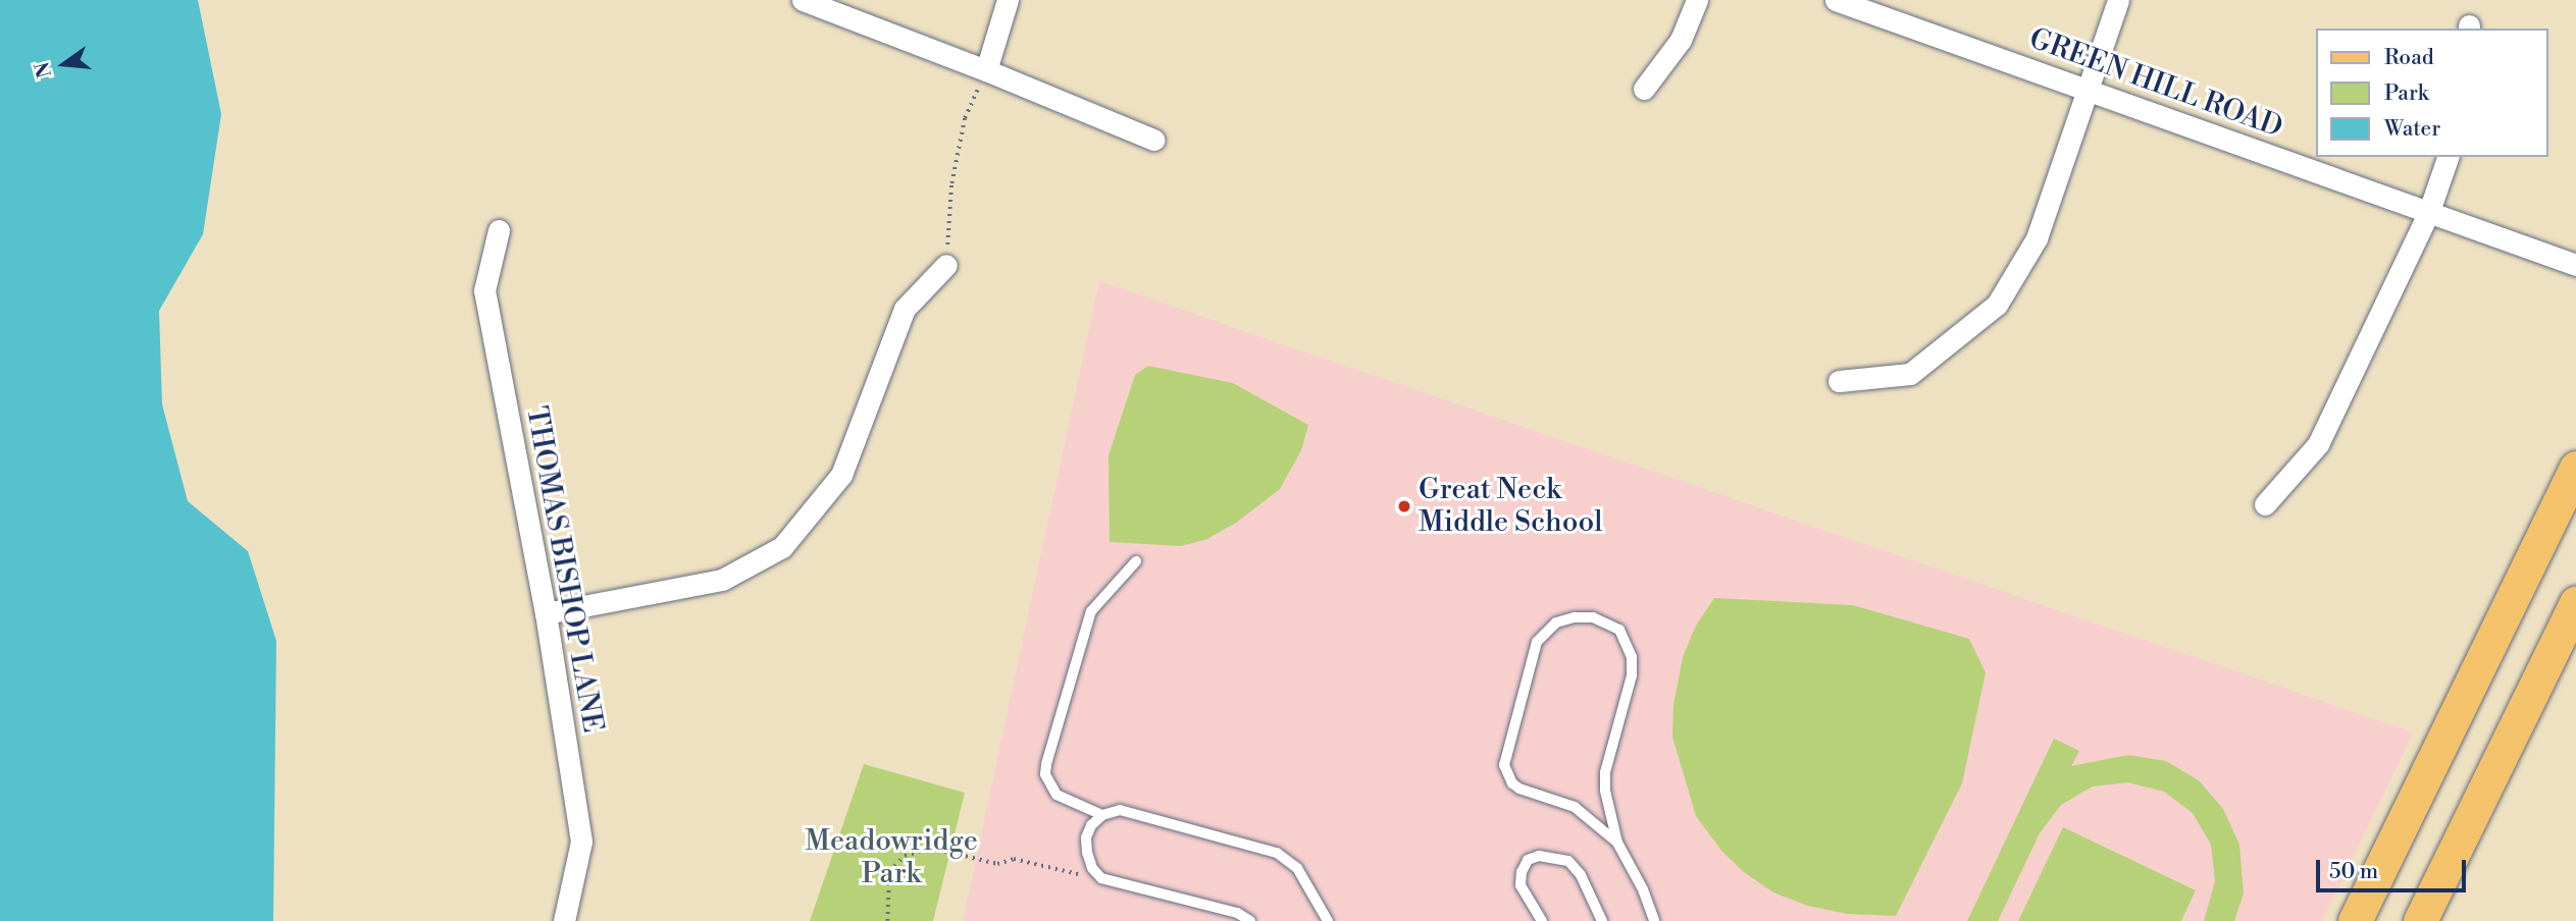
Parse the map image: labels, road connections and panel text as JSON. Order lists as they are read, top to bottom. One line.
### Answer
{"streets":{"street":["GREEN HILL ROAD","THOMAS BISHOP LANE"]},"parks":["Meadowridge Park"],"places":["Great Neck Middle School"],"legend":["Road","Park","Water"],"scale_bar":"50 m","north":"left"}
